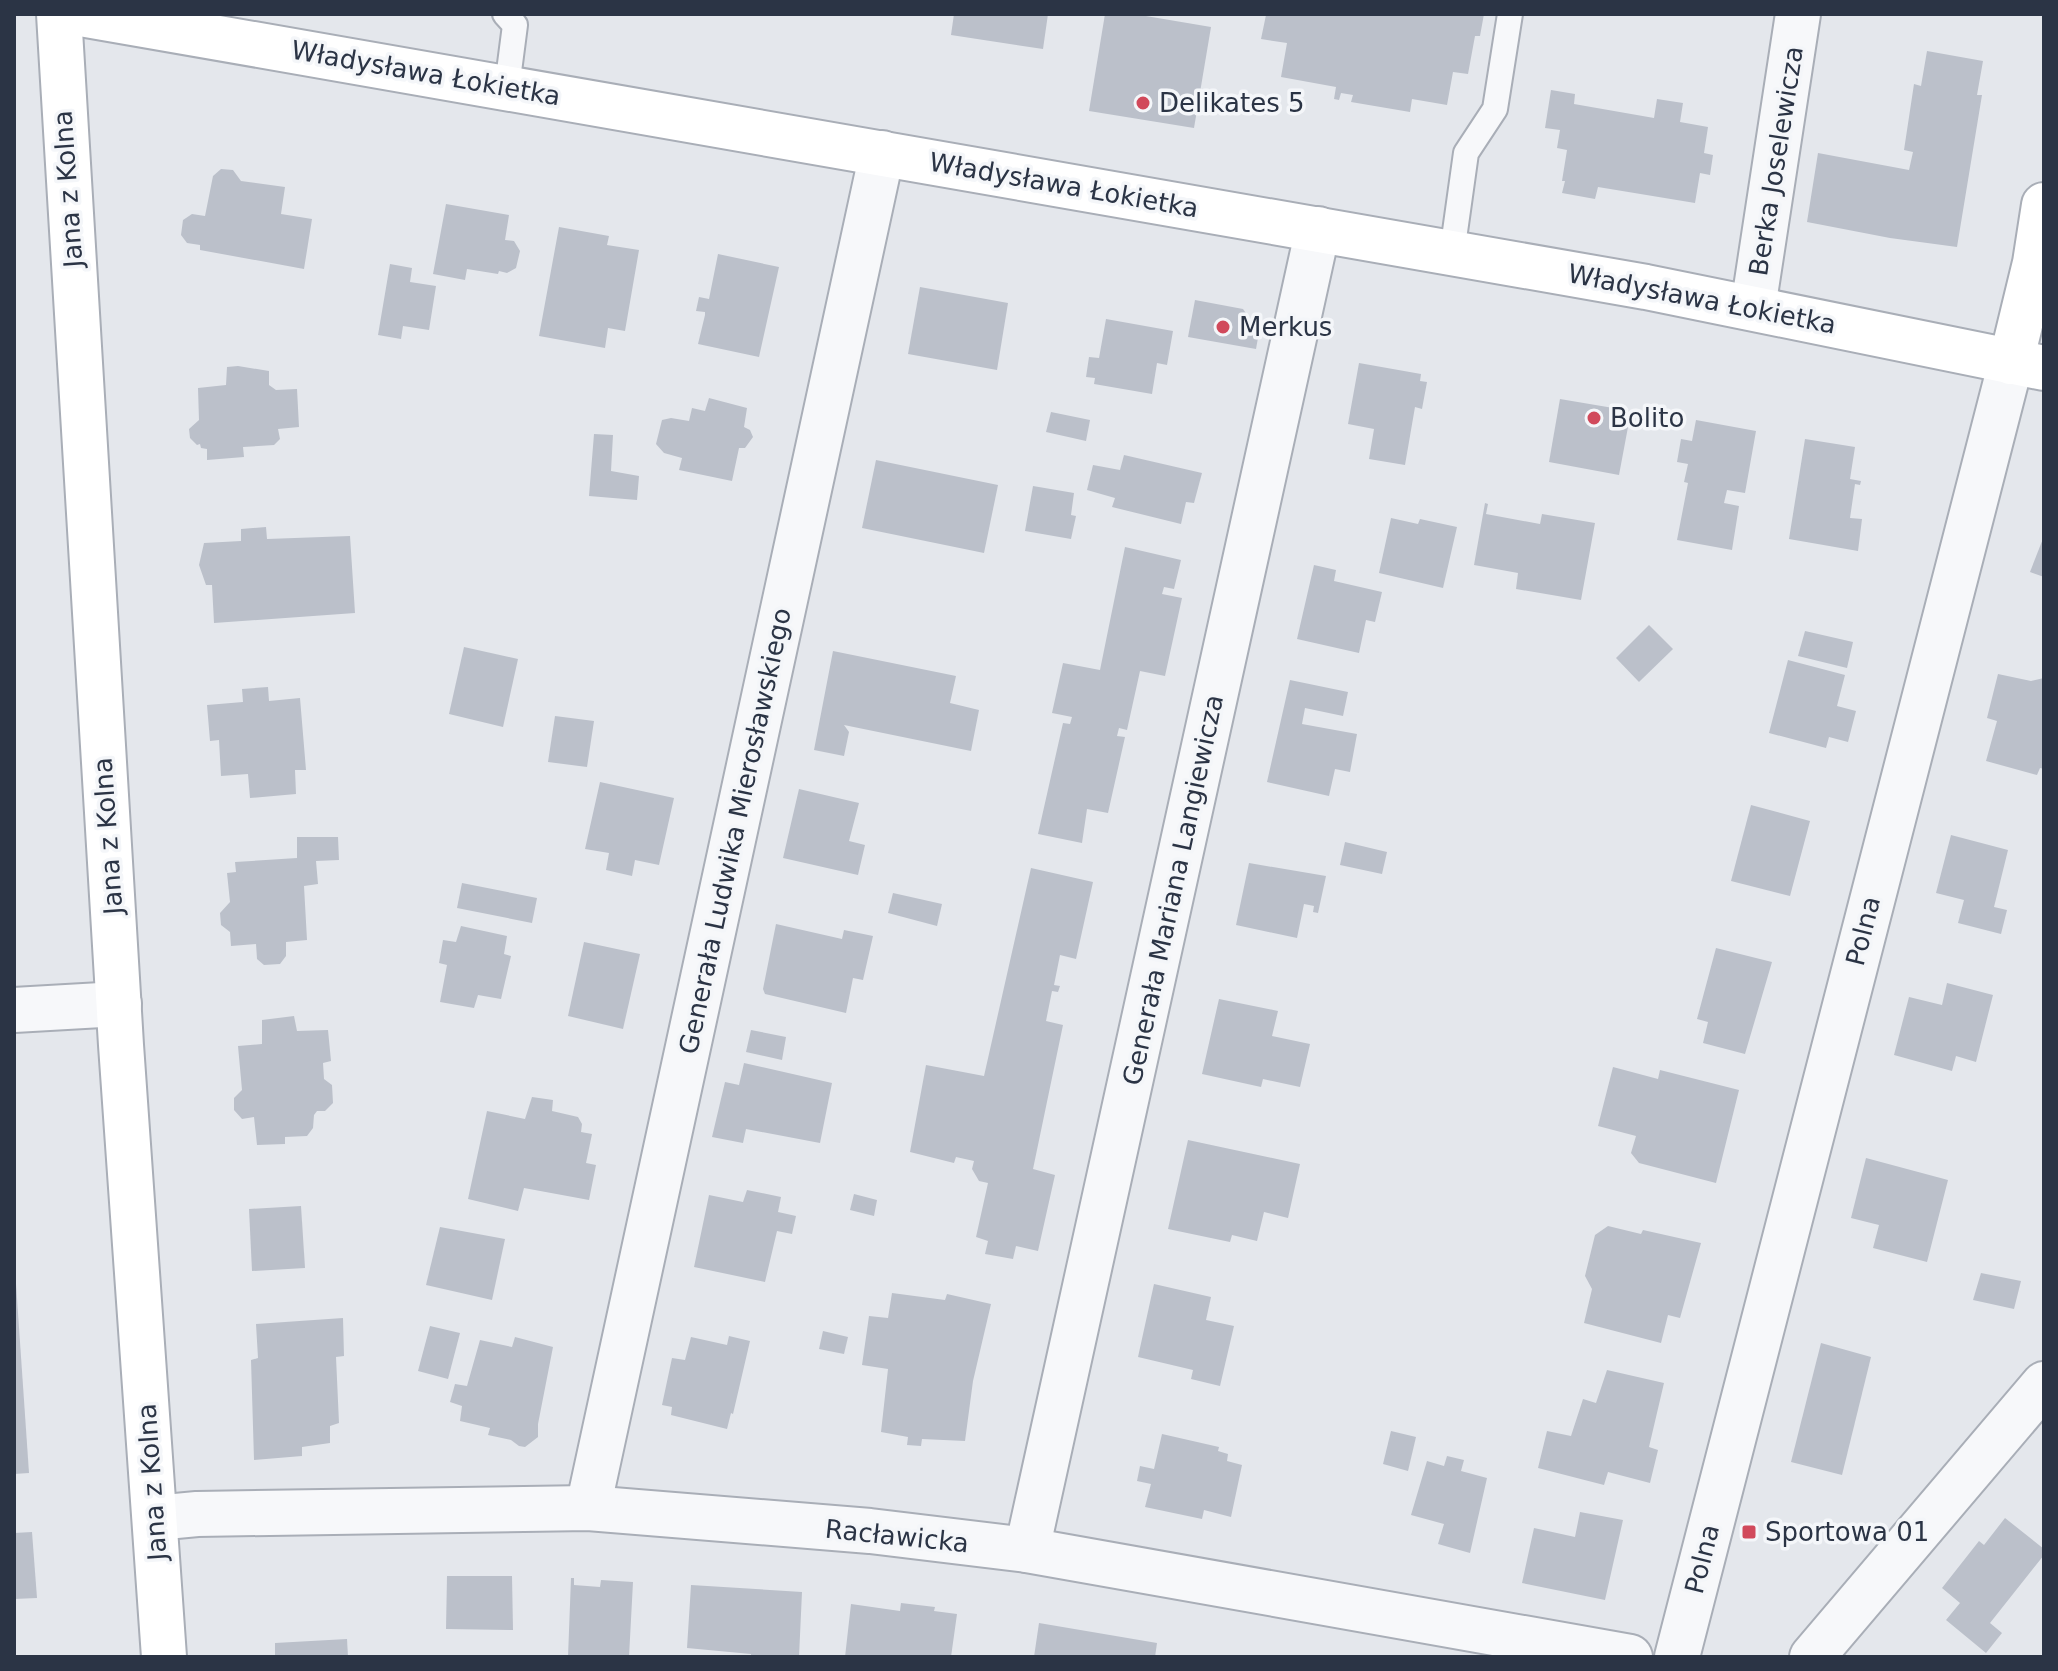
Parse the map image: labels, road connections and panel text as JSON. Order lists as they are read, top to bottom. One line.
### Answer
{"streets":{"street":["Władysława Łokietka","Berka Joselewicza","Jana z Kolna","Generała Ludwika Mierosławskiego","Generała Mariana Langiewicza","Polna","Racławicka"]},"crossings":[["Władysława Łokietka","Berka Joselewicza"],["Władysława Łokietka","Generała Ludwika Mierosławskiego"],["Władysława Łokietka","Generała Mariana Langiewicza"],["Władysława Łokietka","Polna"],["Jana z Kolna","Racławicka"],["Generała Ludwika Mierosławskiego","Racławicka"],["Generała Mariana Langiewicza","Racławicka"]],"places":{"other":["Delikates 5","Merkus","Bolito"],"transit":["Sportowa 01"]}}
